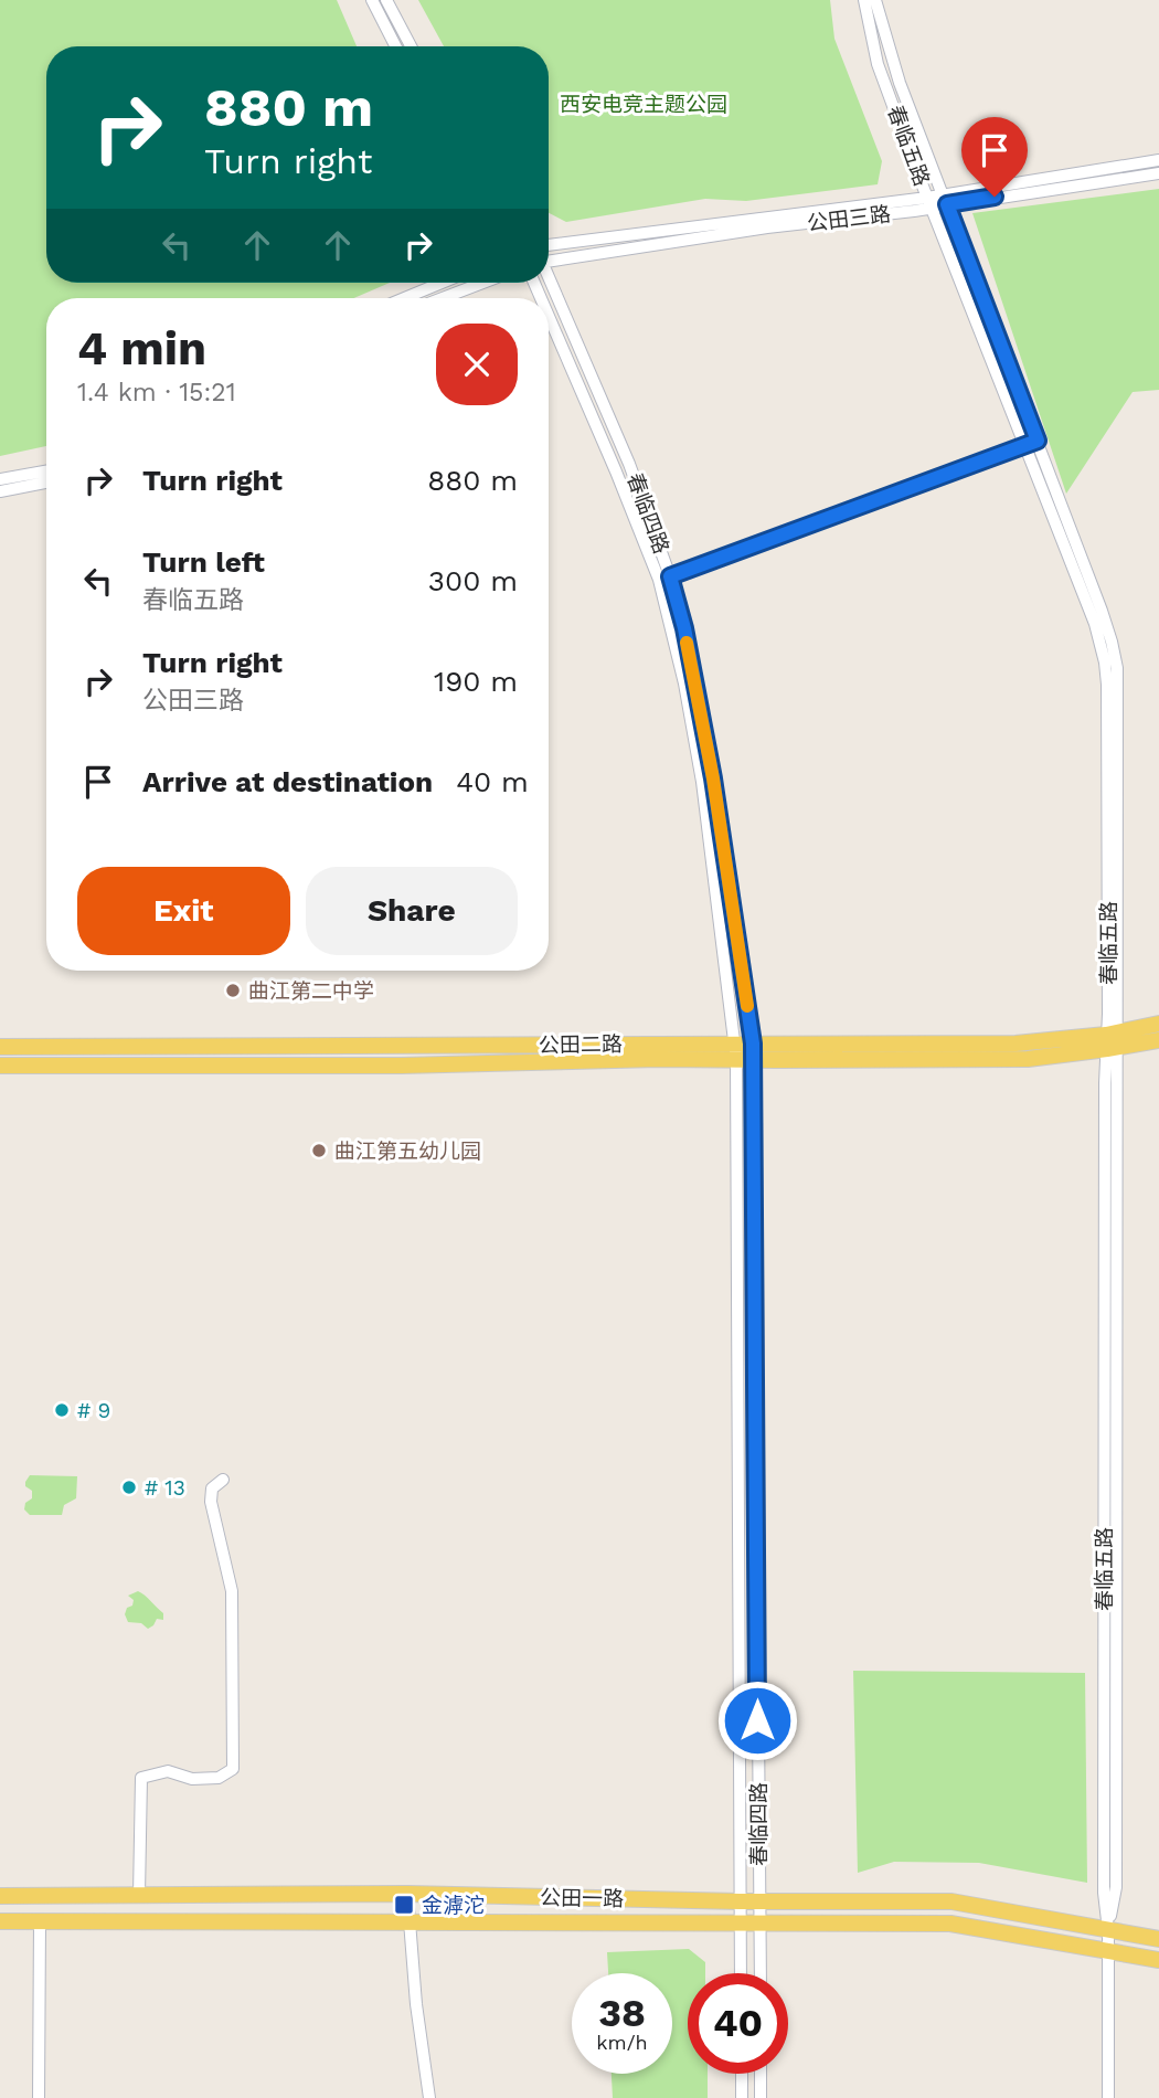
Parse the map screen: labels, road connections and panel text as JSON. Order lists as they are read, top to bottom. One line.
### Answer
{"streets":{"main road":["公田二路","公田一路"],"street":["春临五路","公田三路","春临四路"]},"crossings":[["春临五路","公田三路"],["春临五路","公田二路"],["春临五路","公田一路"],["春临四路","公田二路"],["春临四路","公田一路"]],"parks":["西安电竞主题公园"],"places":{"other":["曲江第二中学","曲江第五幼儿园","# 9","# 13"],"transit":["金滹沱"]},"page":{"turn":["880 m","Turn right"],"heading":["4 min","1.4 km · 15:21"],"list":[{"name":"Turn right","value":"880 m"},{"name":"Turn left","note":"春临五路","value":"300 m"},{"name":"Turn right","note":"公田三路","value":"190 m"},{"name":"Arrive at destination","value":"40 m"}],"buttons":["Exit","Share"],"speed":"38 km/h","limit":"40"}}
